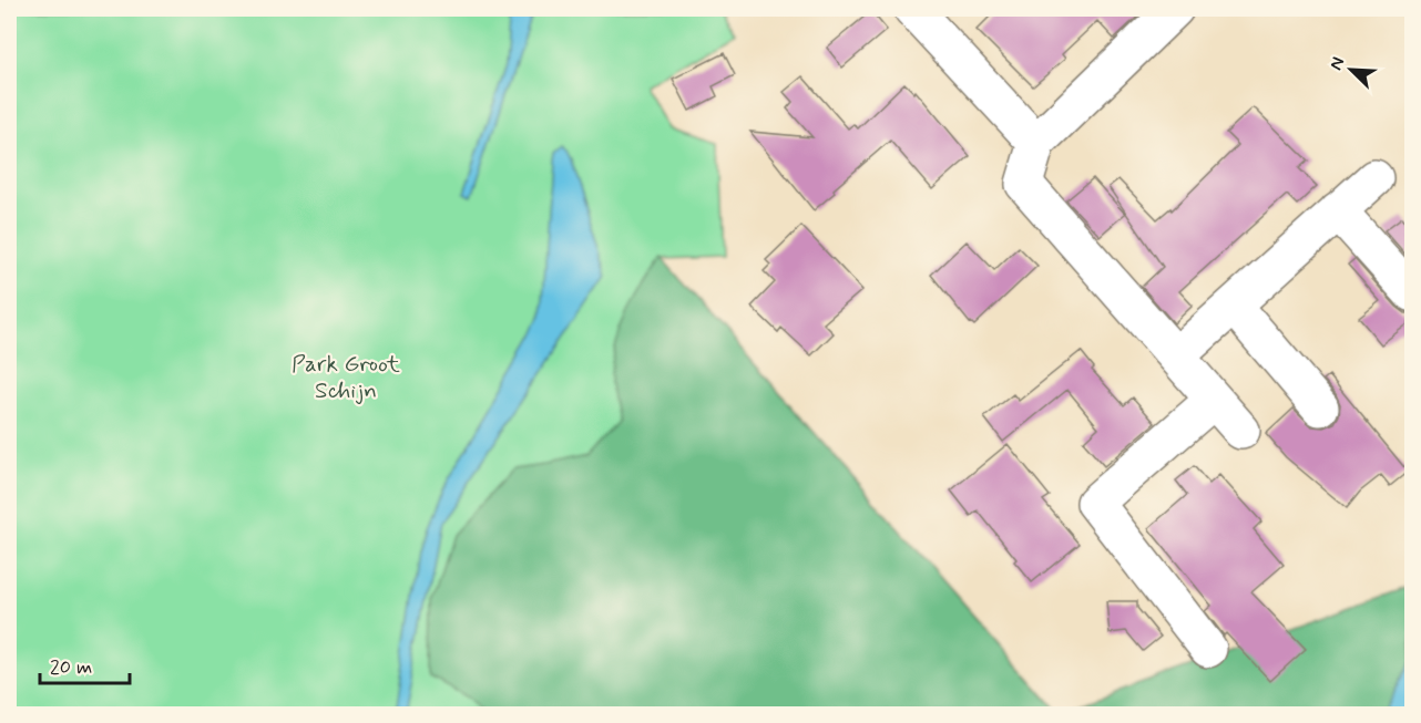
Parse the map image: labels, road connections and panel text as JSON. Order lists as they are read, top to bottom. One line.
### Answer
{"parks":["Park Groot Schijn"],"scale_bar":"20 m","north":"top left"}
